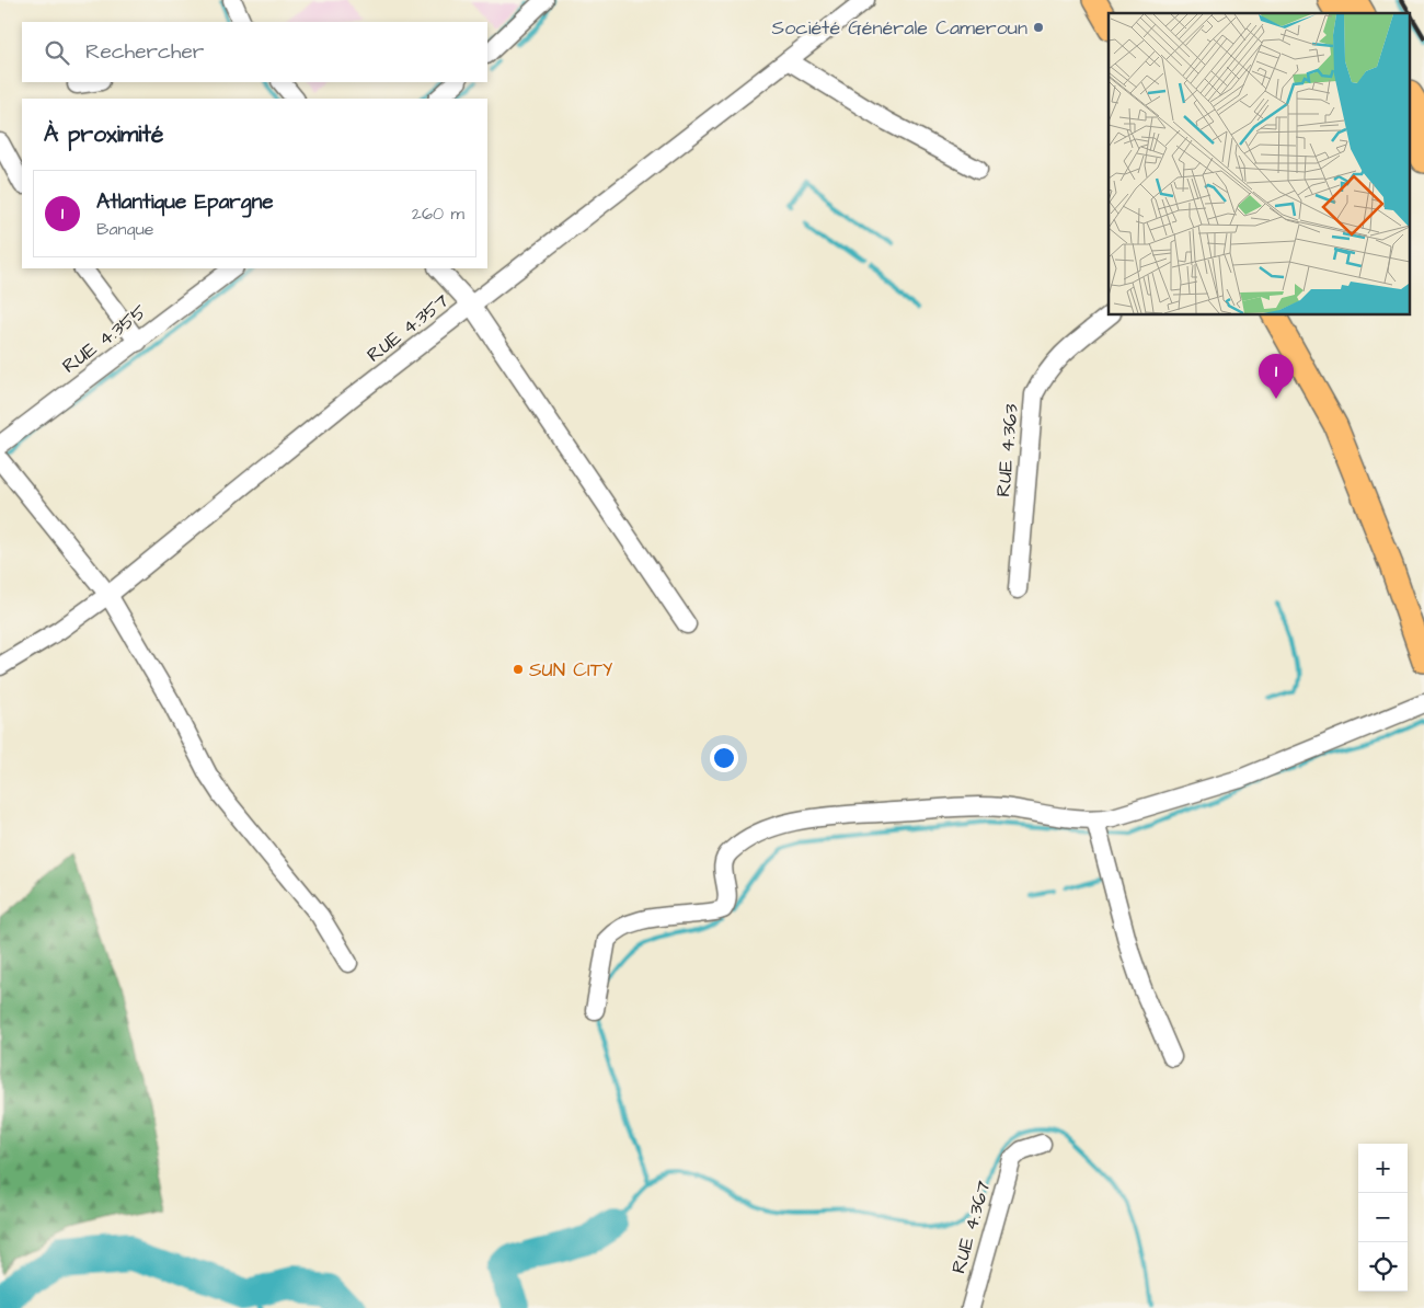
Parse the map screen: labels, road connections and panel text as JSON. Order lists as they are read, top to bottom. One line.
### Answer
{"streets":{"street":["RUE 4.357","RUE 4.355","RUE 4.363","RUE 4.367"]},"places":["Société Générale Cameroun","SUN CITY"],"page":{"search":"Rechercher","heading":"À proximité","list":[{"mark":"1","name":"Atlantique Epargne","note":"Banque","value":"260 m"}],"pins":"1","map_buttons":["+","−"]}}
